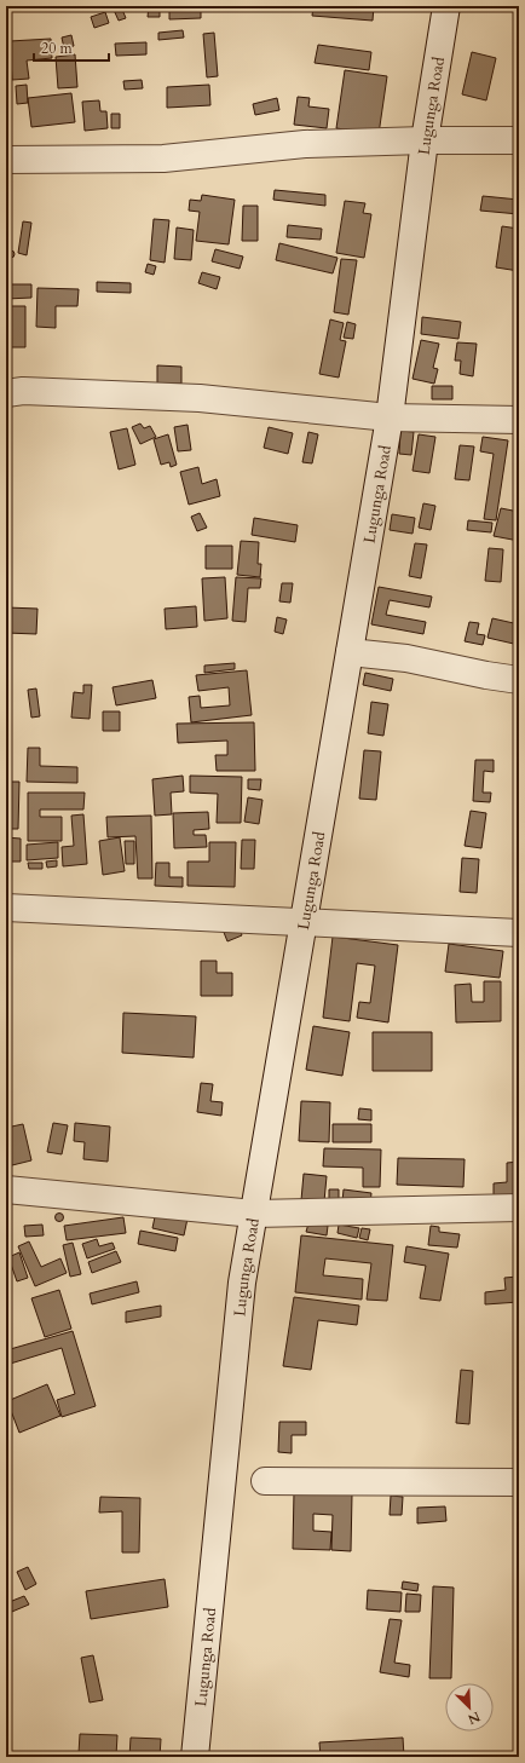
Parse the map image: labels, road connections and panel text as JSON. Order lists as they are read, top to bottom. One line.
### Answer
{"streets":{"street":["Lugunga Road"]},"scale_bar":"20 m","north":"bottom right"}
